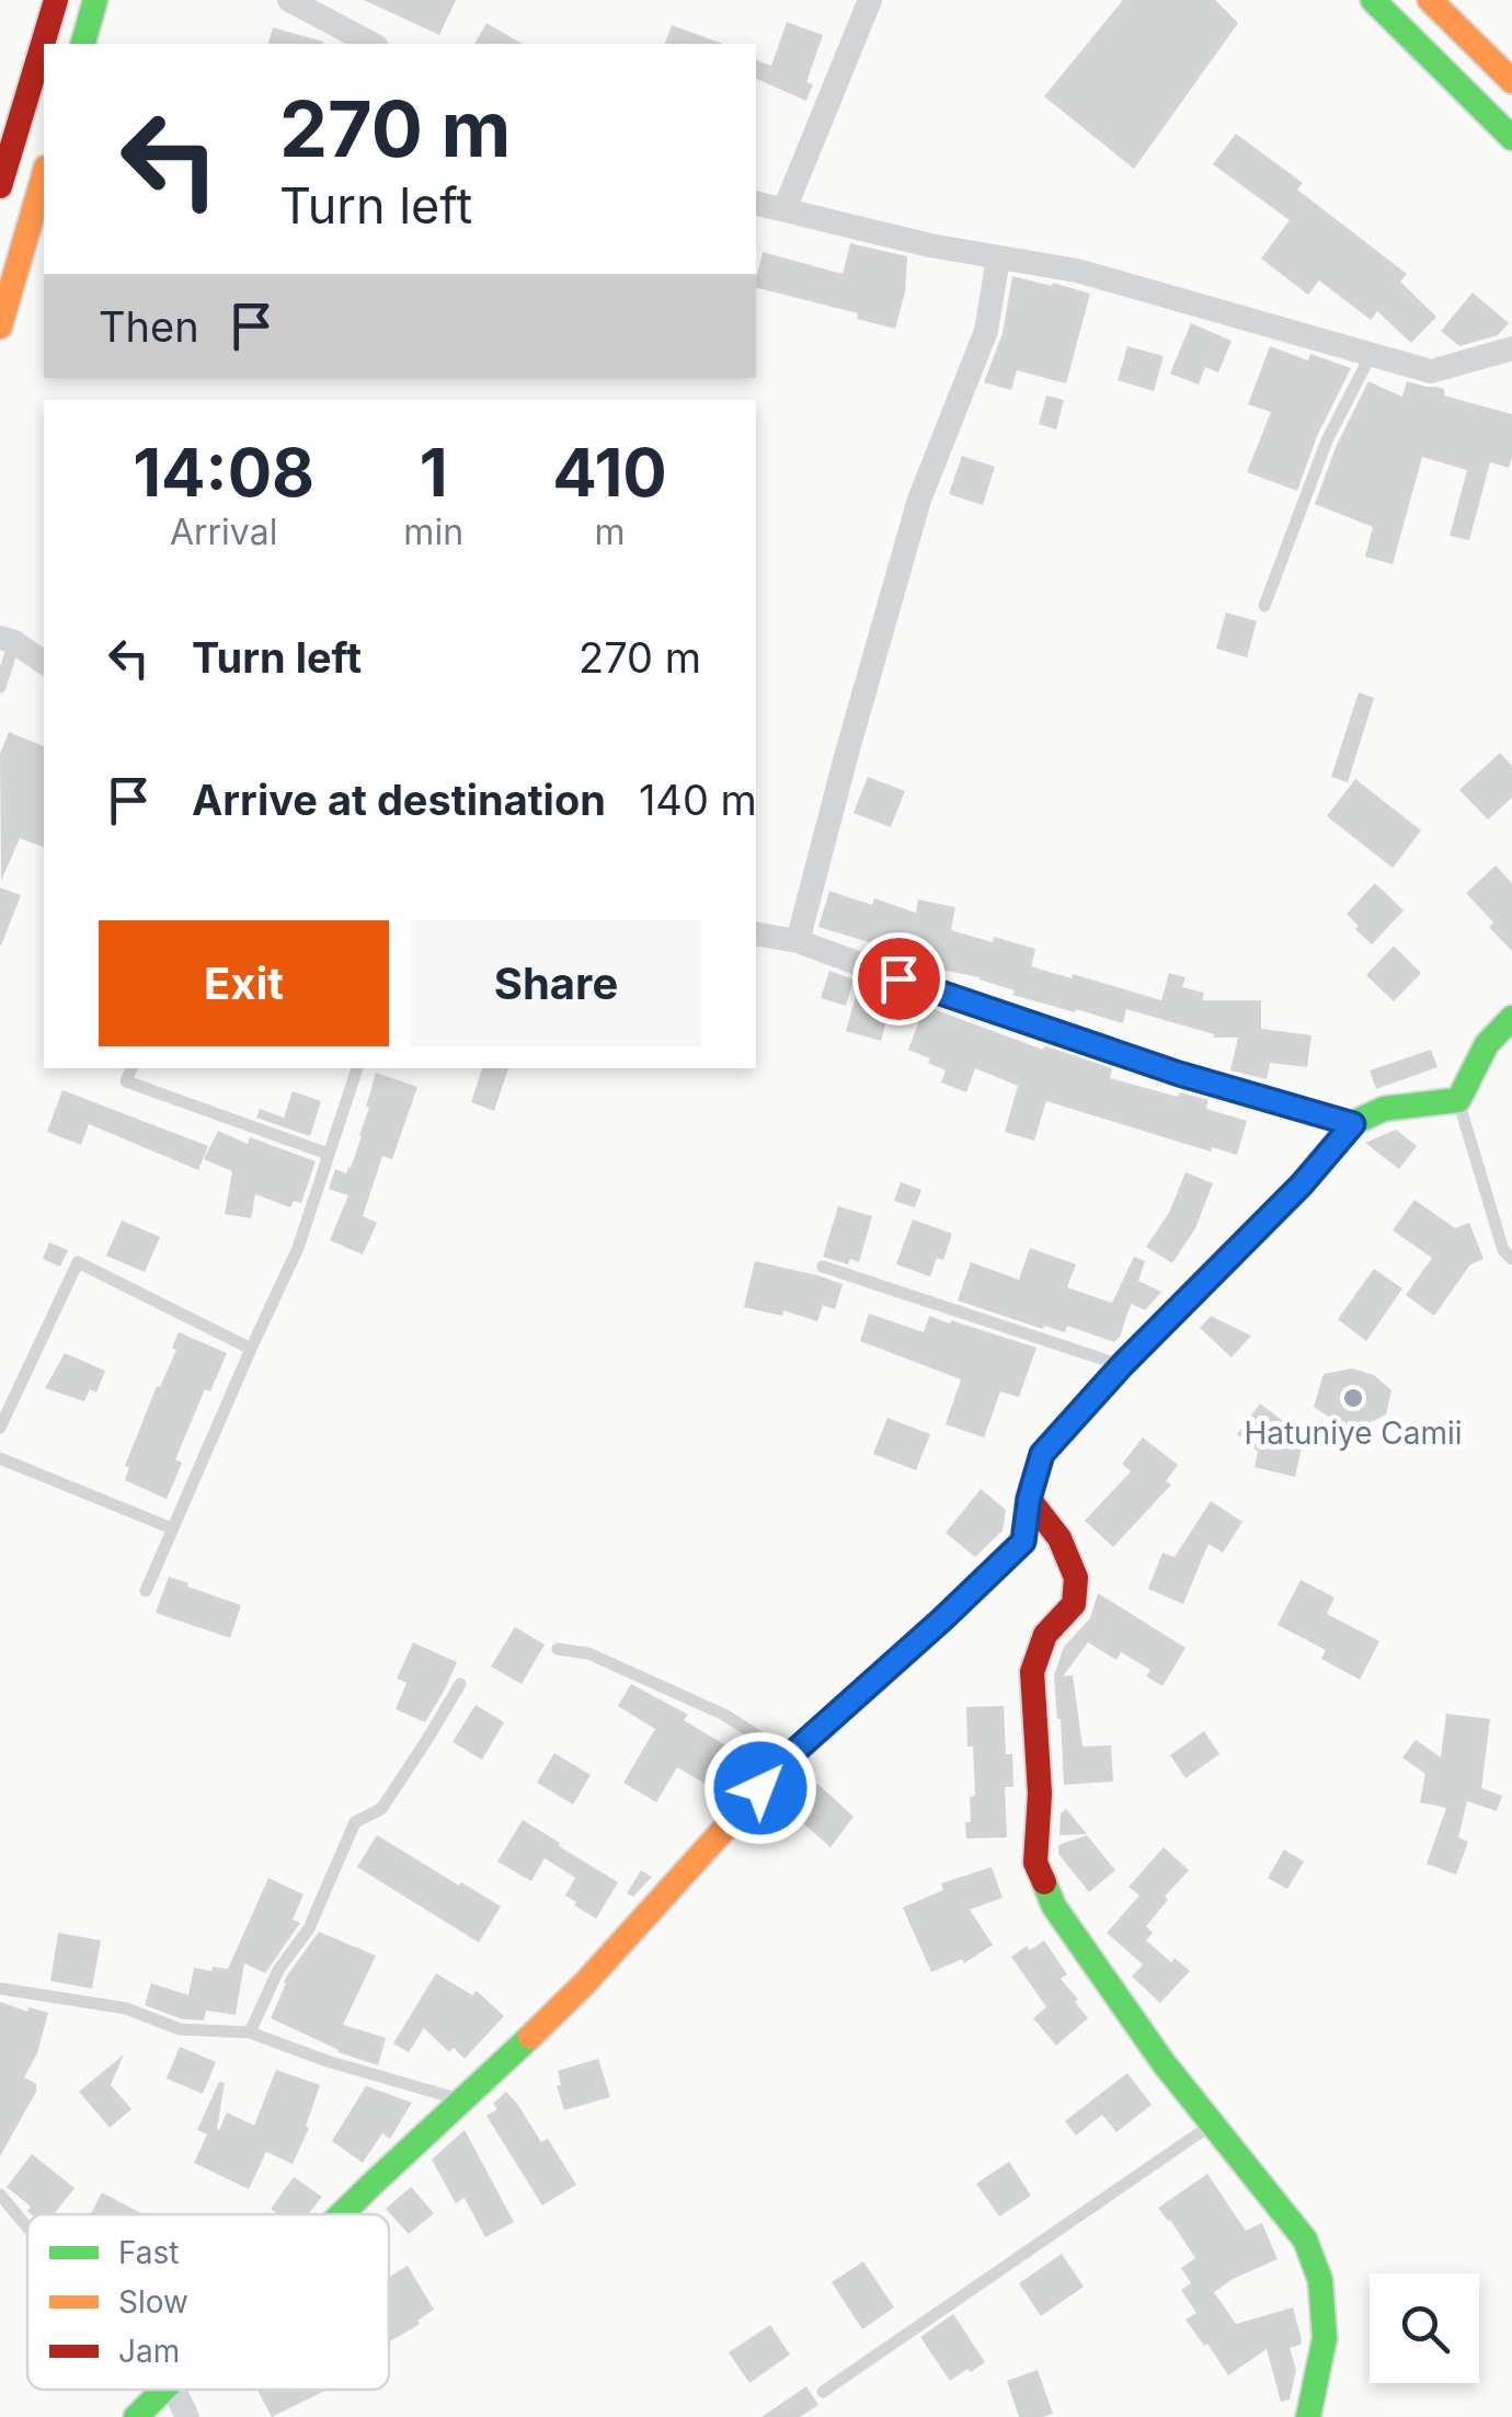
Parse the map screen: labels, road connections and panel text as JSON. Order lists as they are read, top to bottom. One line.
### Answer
{"places":["Hatuniye Camii"],"legend":["Fast","Slow","Jam"],"page":{"turn":["270 m","Turn left"],"then":"Then","eta":["14:08","Arrival","1","min","410","m"],"list":[{"name":"Turn left","value":"270 m"},{"name":"Arrive at destination","value":"140 m"}],"buttons":["Exit","Share"]}}
